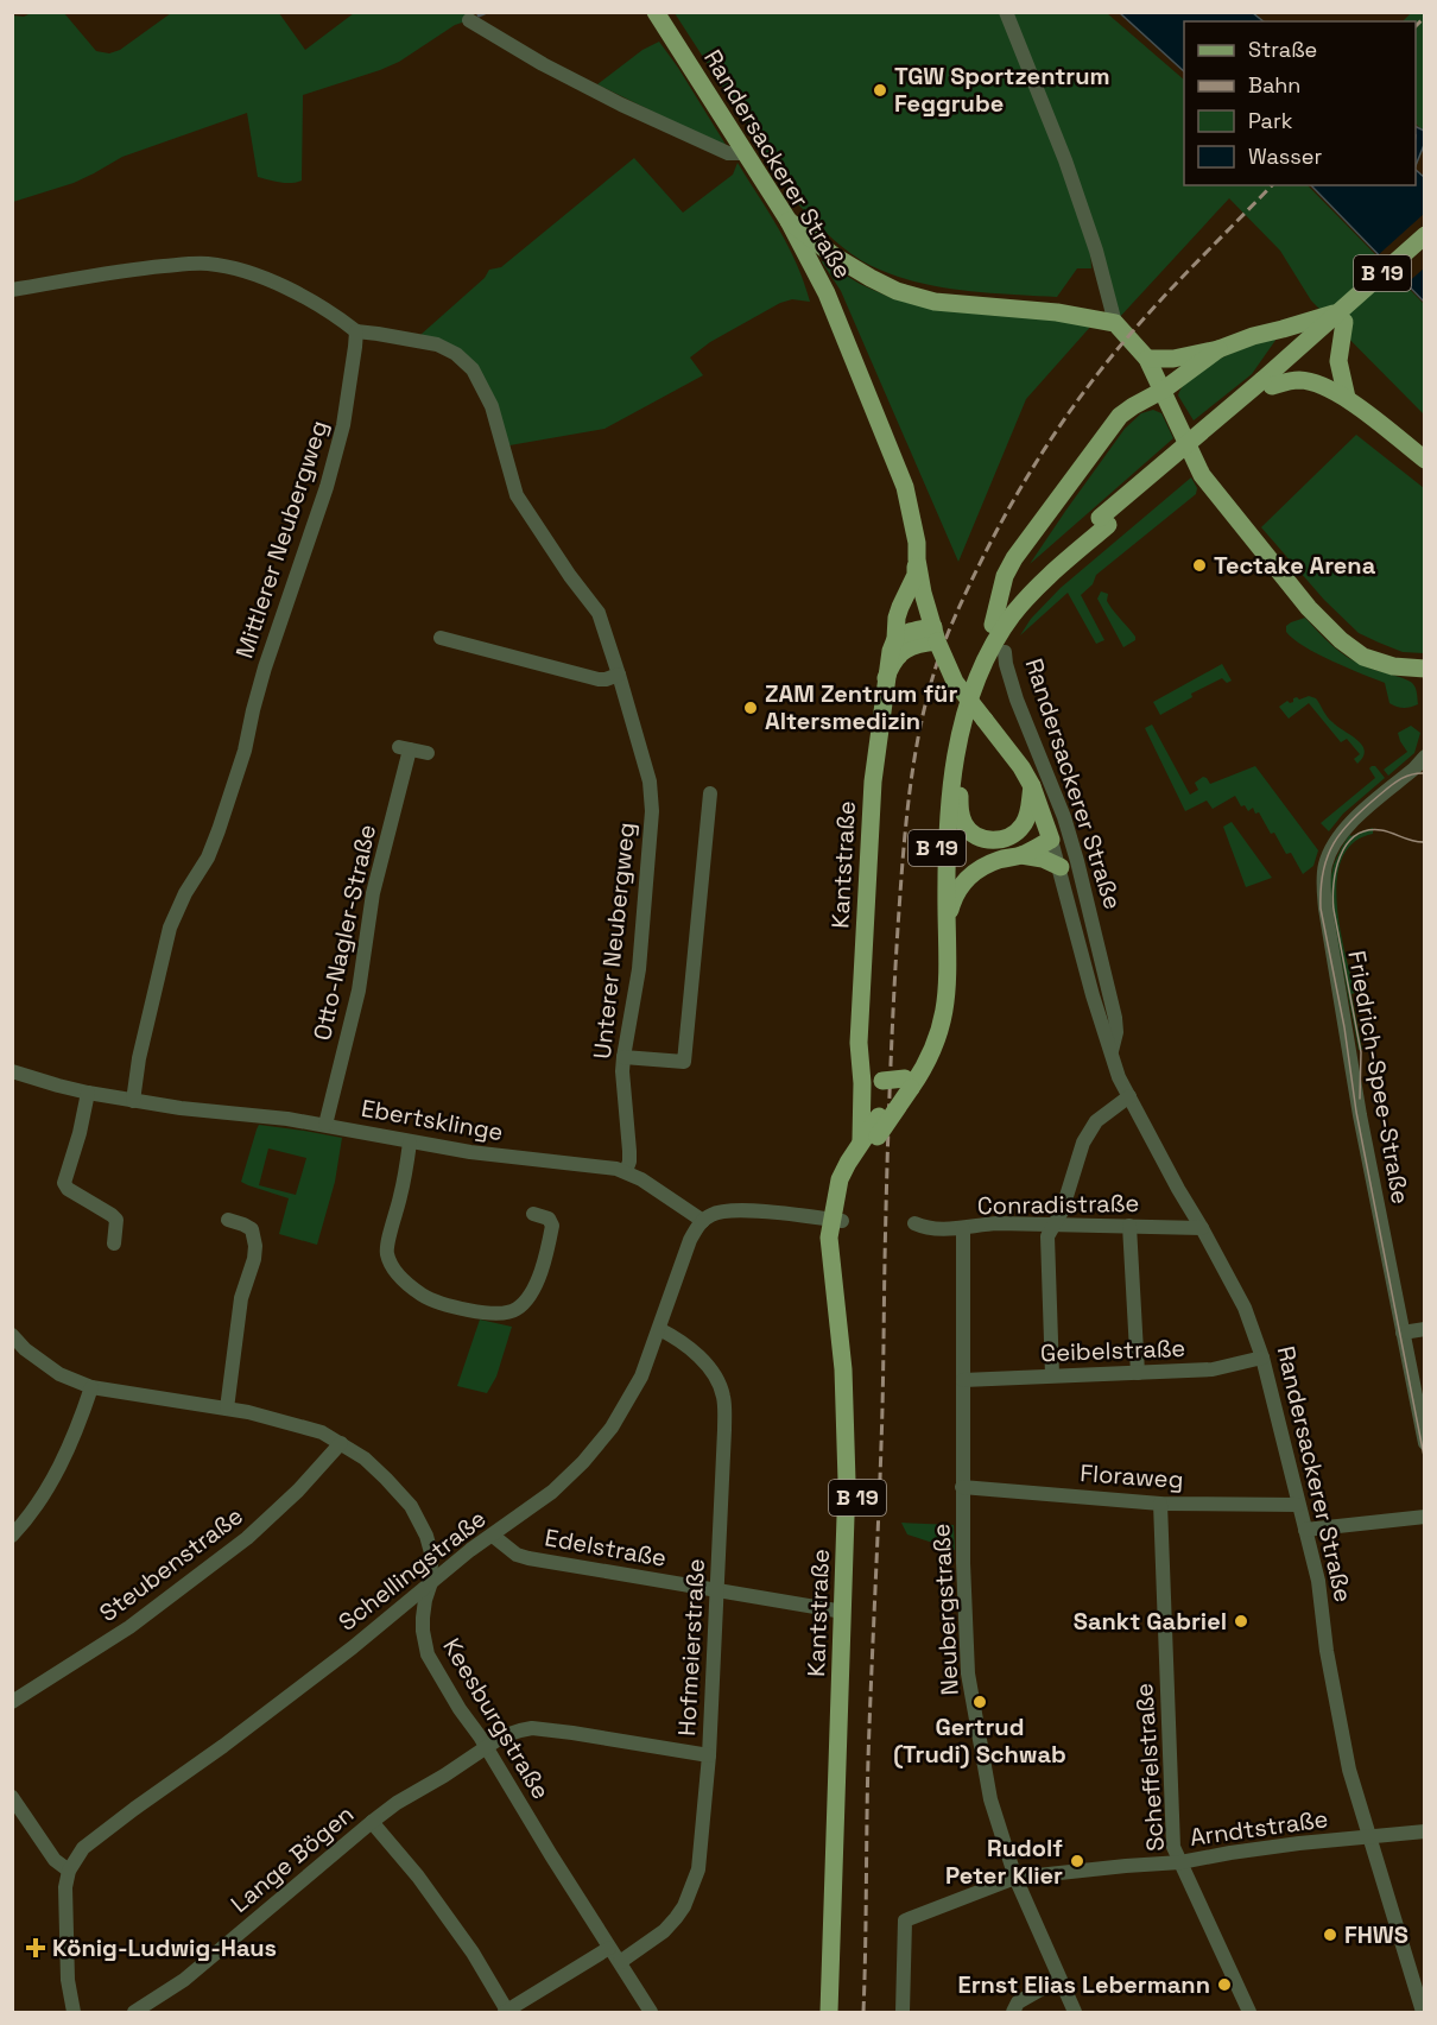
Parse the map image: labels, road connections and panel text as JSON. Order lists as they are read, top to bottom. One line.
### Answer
{"streets":{"main road":["Randersackerer Straße","B 19","Kantstraße"],"street":["Mittlerer Neubergweg","Otto-Nagler-Straße","Unterer Neubergweg","Friedrich-Spee-Straße","Ebertsklinge","Conradistraße","Geibelstraße","Floraweg","Edelstraße","Steubenstraße","Schellingstraße","Neubergstraße","Hofmeierstraße","Keesburgstraße","Scheffelstraße","Arndtstraße","Lange Bögen"]},"crossings":[["Randersackerer Straße","Kantstraße"],["Randersackerer Straße","Conradistraße"],["Randersackerer Straße","Geibelstraße"],["Randersackerer Straße","Floraweg"],["Randersackerer Straße","Arndtstraße"],["B 19","Kantstraße"],["Mittlerer Neubergweg","Unterer Neubergweg"],["Mittlerer Neubergweg","Ebertsklinge"],["Kantstraße","Edelstraße"],["Otto-Nagler-Straße","Ebertsklinge"],["Unterer Neubergweg","Ebertsklinge"],["Ebertsklinge","Schellingstraße"],["Conradistraße","Neubergstraße"],["Geibelstraße","Neubergstraße"],["Floraweg","Neubergstraße"],["Floraweg","Scheffelstraße"],["Edelstraße","Schellingstraße"],["Edelstraße","Hofmeierstraße"],["Steubenstraße","Keesburgstraße"],["Schellingstraße","Hofmeierstraße"],["Schellingstraße","Keesburgstraße"],["Neubergstraße","Arndtstraße"],["Hofmeierstraße","Keesburgstraße"],["Hofmeierstraße","Lange Bögen"],["Keesburgstraße","Lange Bögen"],["Scheffelstraße","Arndtstraße"]],"places":{"other":["TGW Sportzentrum Feggrube","Tectake Arena","ZAM Zentrum für Altersmedizin","Sankt Gabriel","Gertrud (Trudi) Schwab","Rudolf Peter Klier","FHWS","Ernst Elias Lebermann"],"health":["König-Ludwig-Haus"]},"legend":["Straße","Bahn","Park","Wasser"]}
